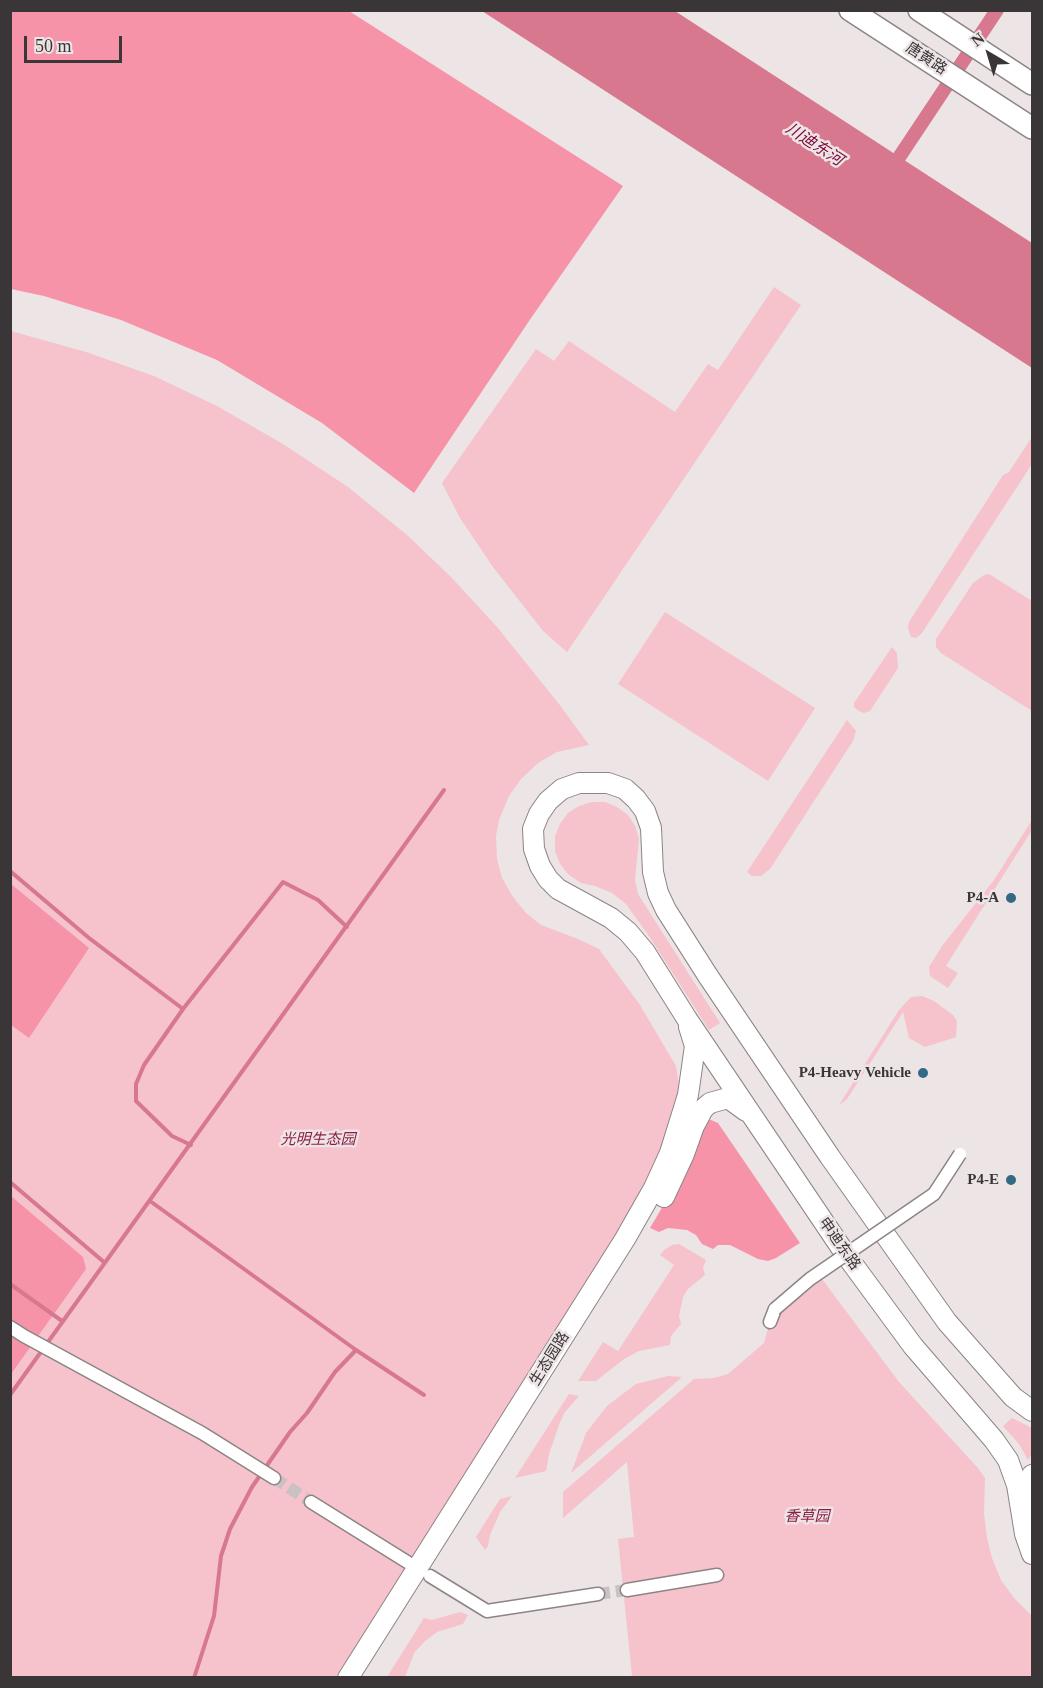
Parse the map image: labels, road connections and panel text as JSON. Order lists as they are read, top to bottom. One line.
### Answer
{"streets":{"main road":["唐黄路"],"street":["申迪东路","生态园路"]},"crossings":[["申迪东路","生态园路"]],"water":["川迪东河"],"parks":["光明生态园","香草园"],"places":["P4-A","P4-Heavy Vehicle","P4-E"],"scale_bar":"50 m","north":"top left"}
